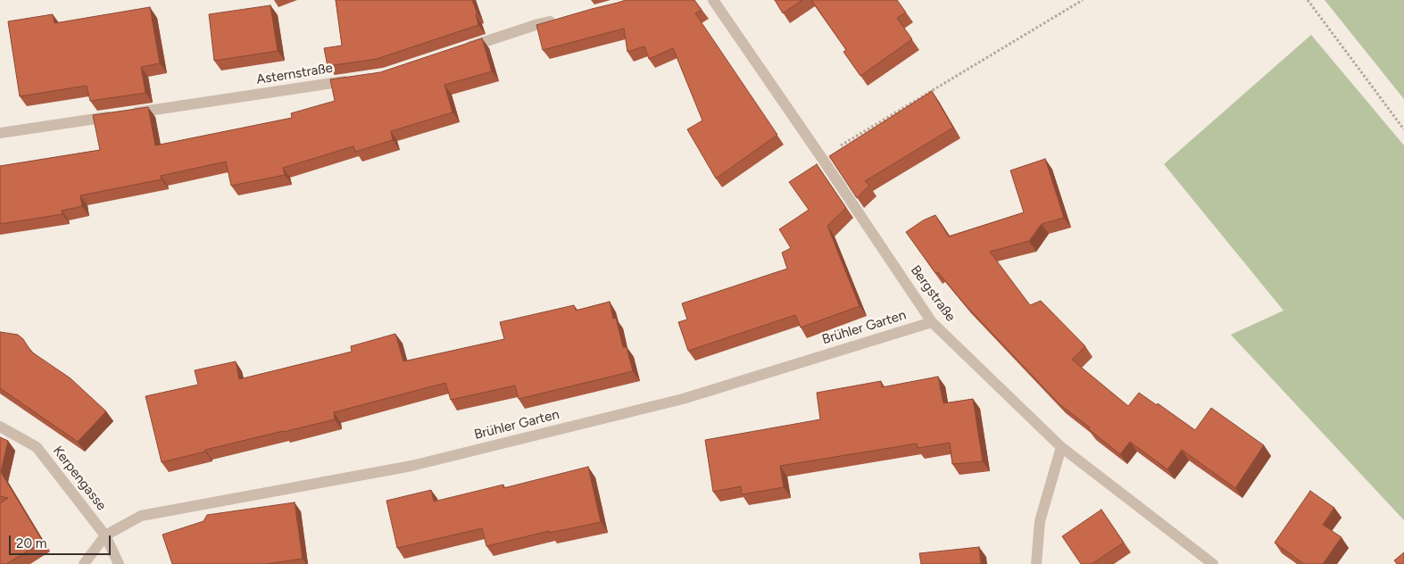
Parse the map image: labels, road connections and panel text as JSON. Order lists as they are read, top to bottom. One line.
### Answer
{"streets":{"street":["Asternstraße","Bergstraße","Brühler Garten","Kerpengasse"]},"crossings":[["Bergstraße","Brühler Garten"],["Brühler Garten","Kerpengasse"]],"scale_bar":"20 m"}
